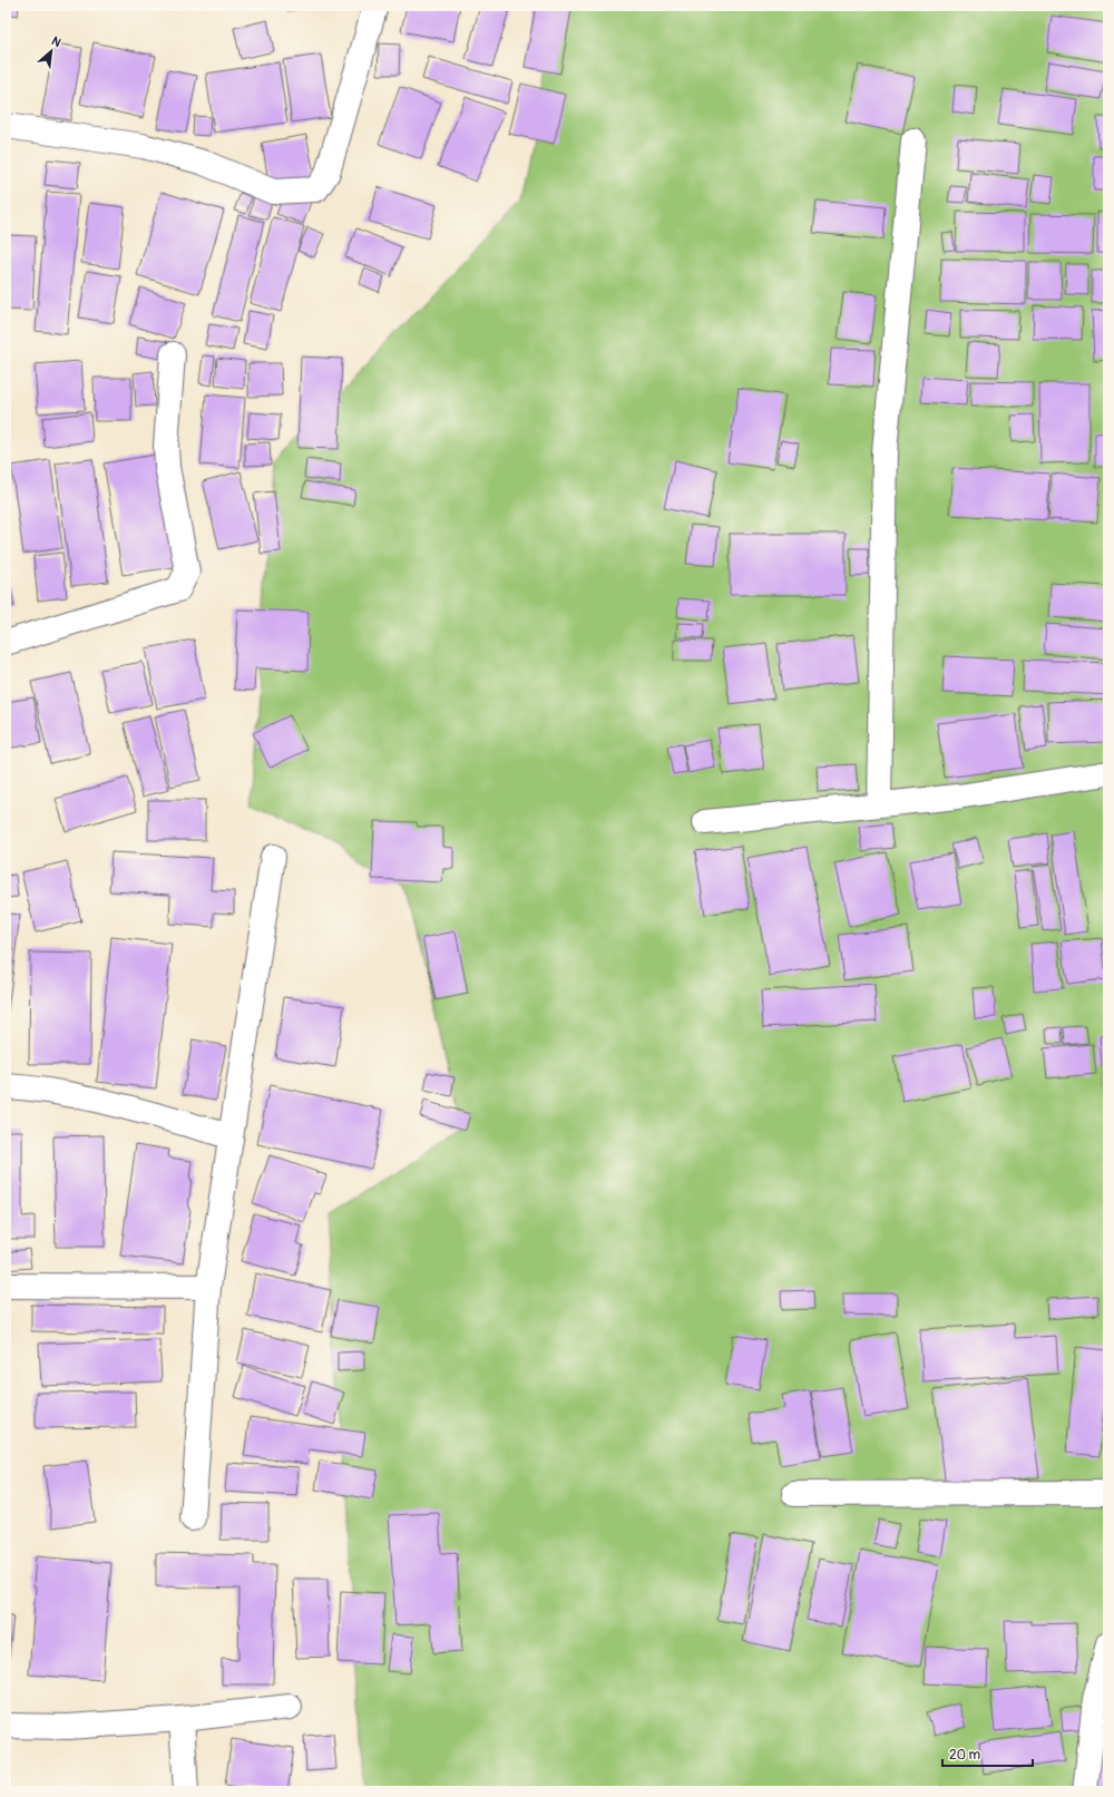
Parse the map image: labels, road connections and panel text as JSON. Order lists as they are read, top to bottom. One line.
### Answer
{"scale_bar":"20 m","north":"top right"}
